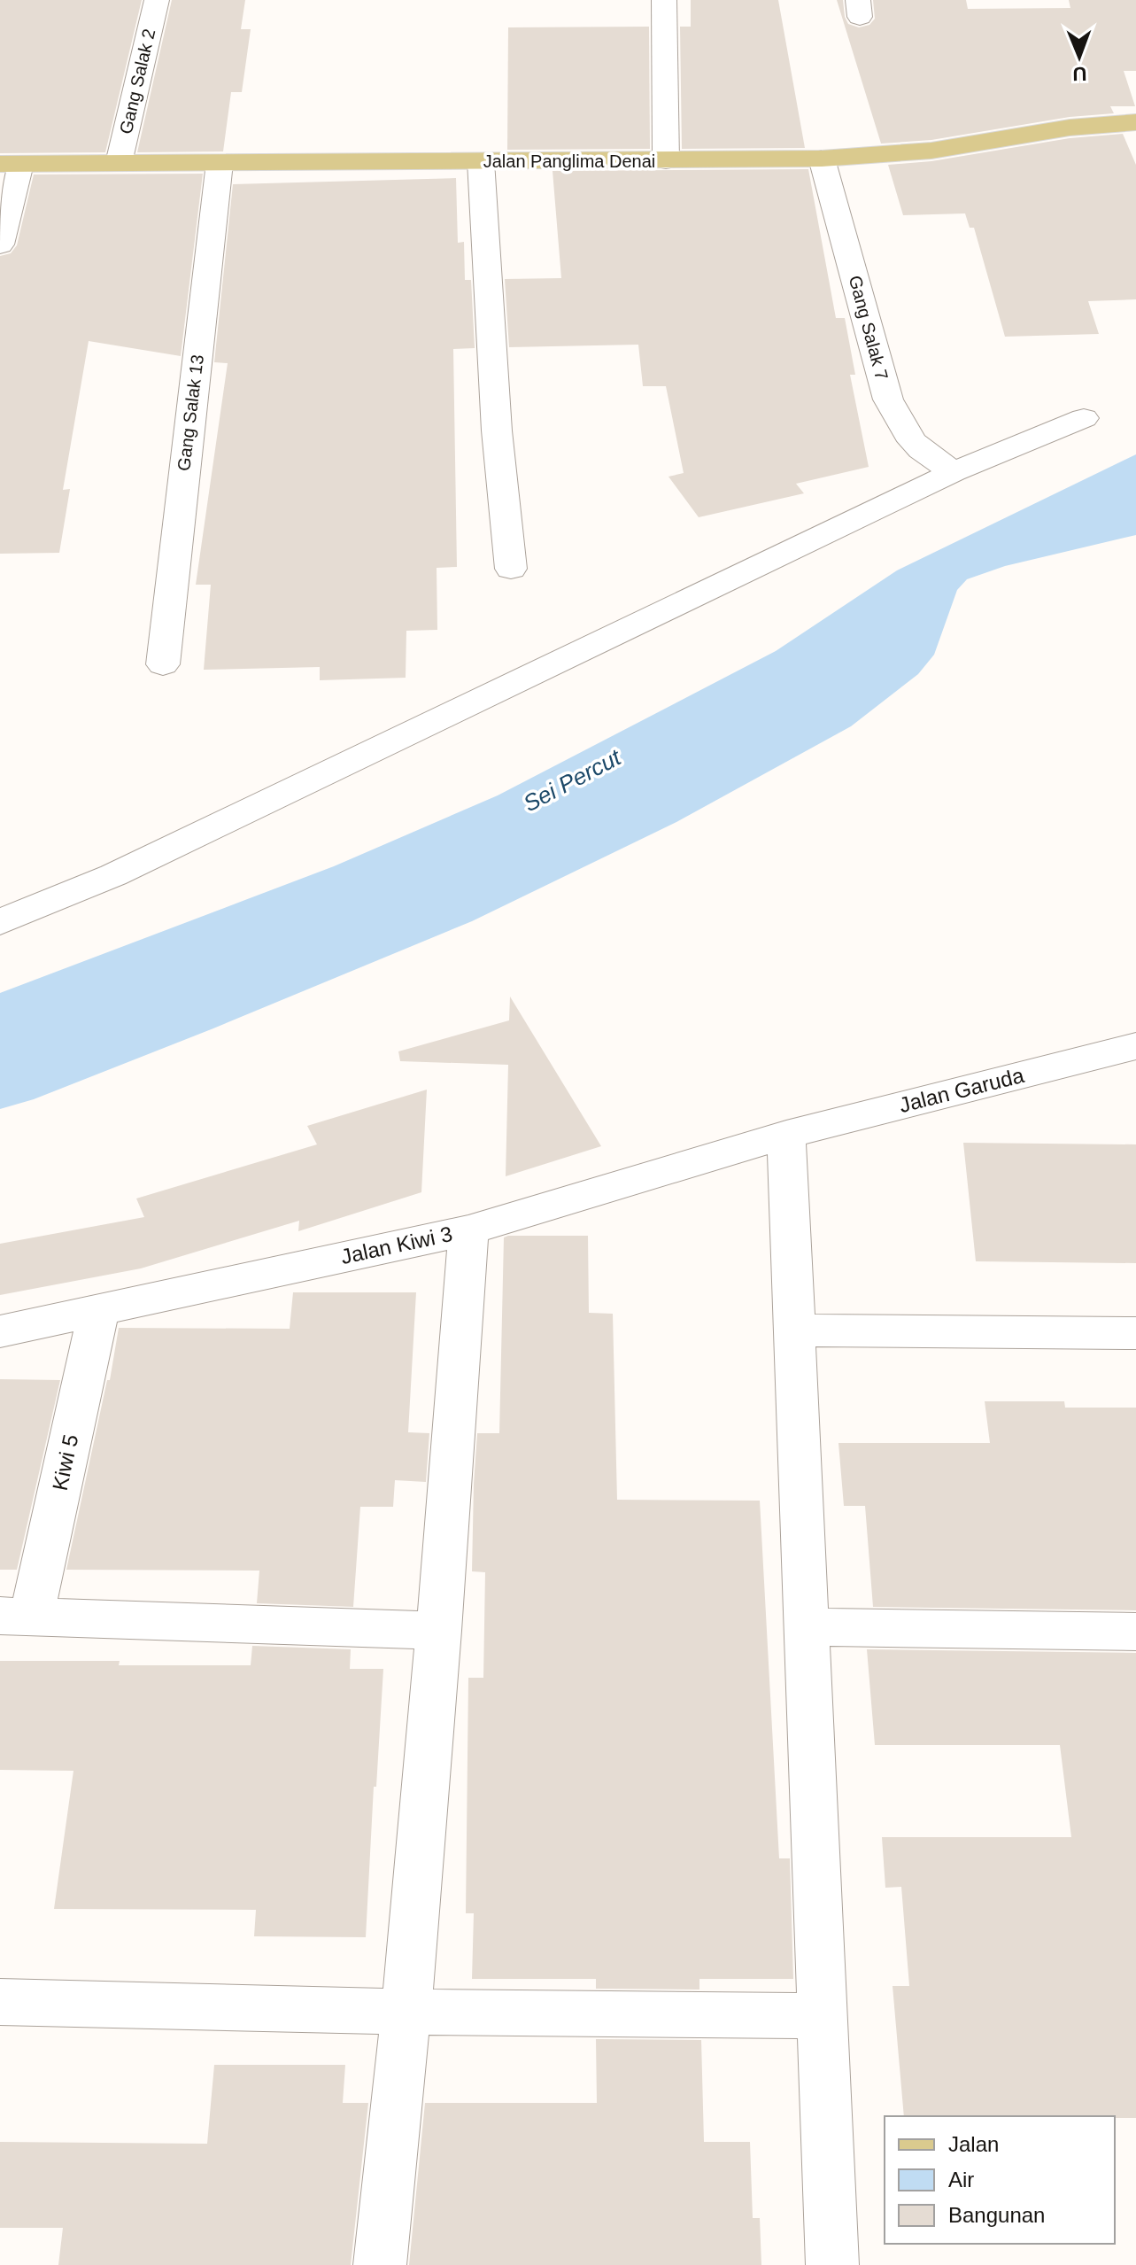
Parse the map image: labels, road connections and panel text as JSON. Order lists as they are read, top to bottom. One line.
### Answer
{"streets":{"main road":["Jalan Panglima Denai"],"street":["Gang Salak 2","Gang Salak 7","Gang Salak 13","Jalan Garuda","Jalan Kiwi 3","Kiwi 5"]},"crossings":[["Gang Salak 2","Jalan Panglima Denai"],["Jalan Panglima Denai","Gang Salak 7"],["Jalan Panglima Denai","Gang Salak 13"],["Jalan Garuda","Jalan Kiwi 3"],["Jalan Kiwi 3","Kiwi 5"]],"water":["Sei Percut"],"legend":["Jalan","Air","Bangunan"],"north":"bottom"}
